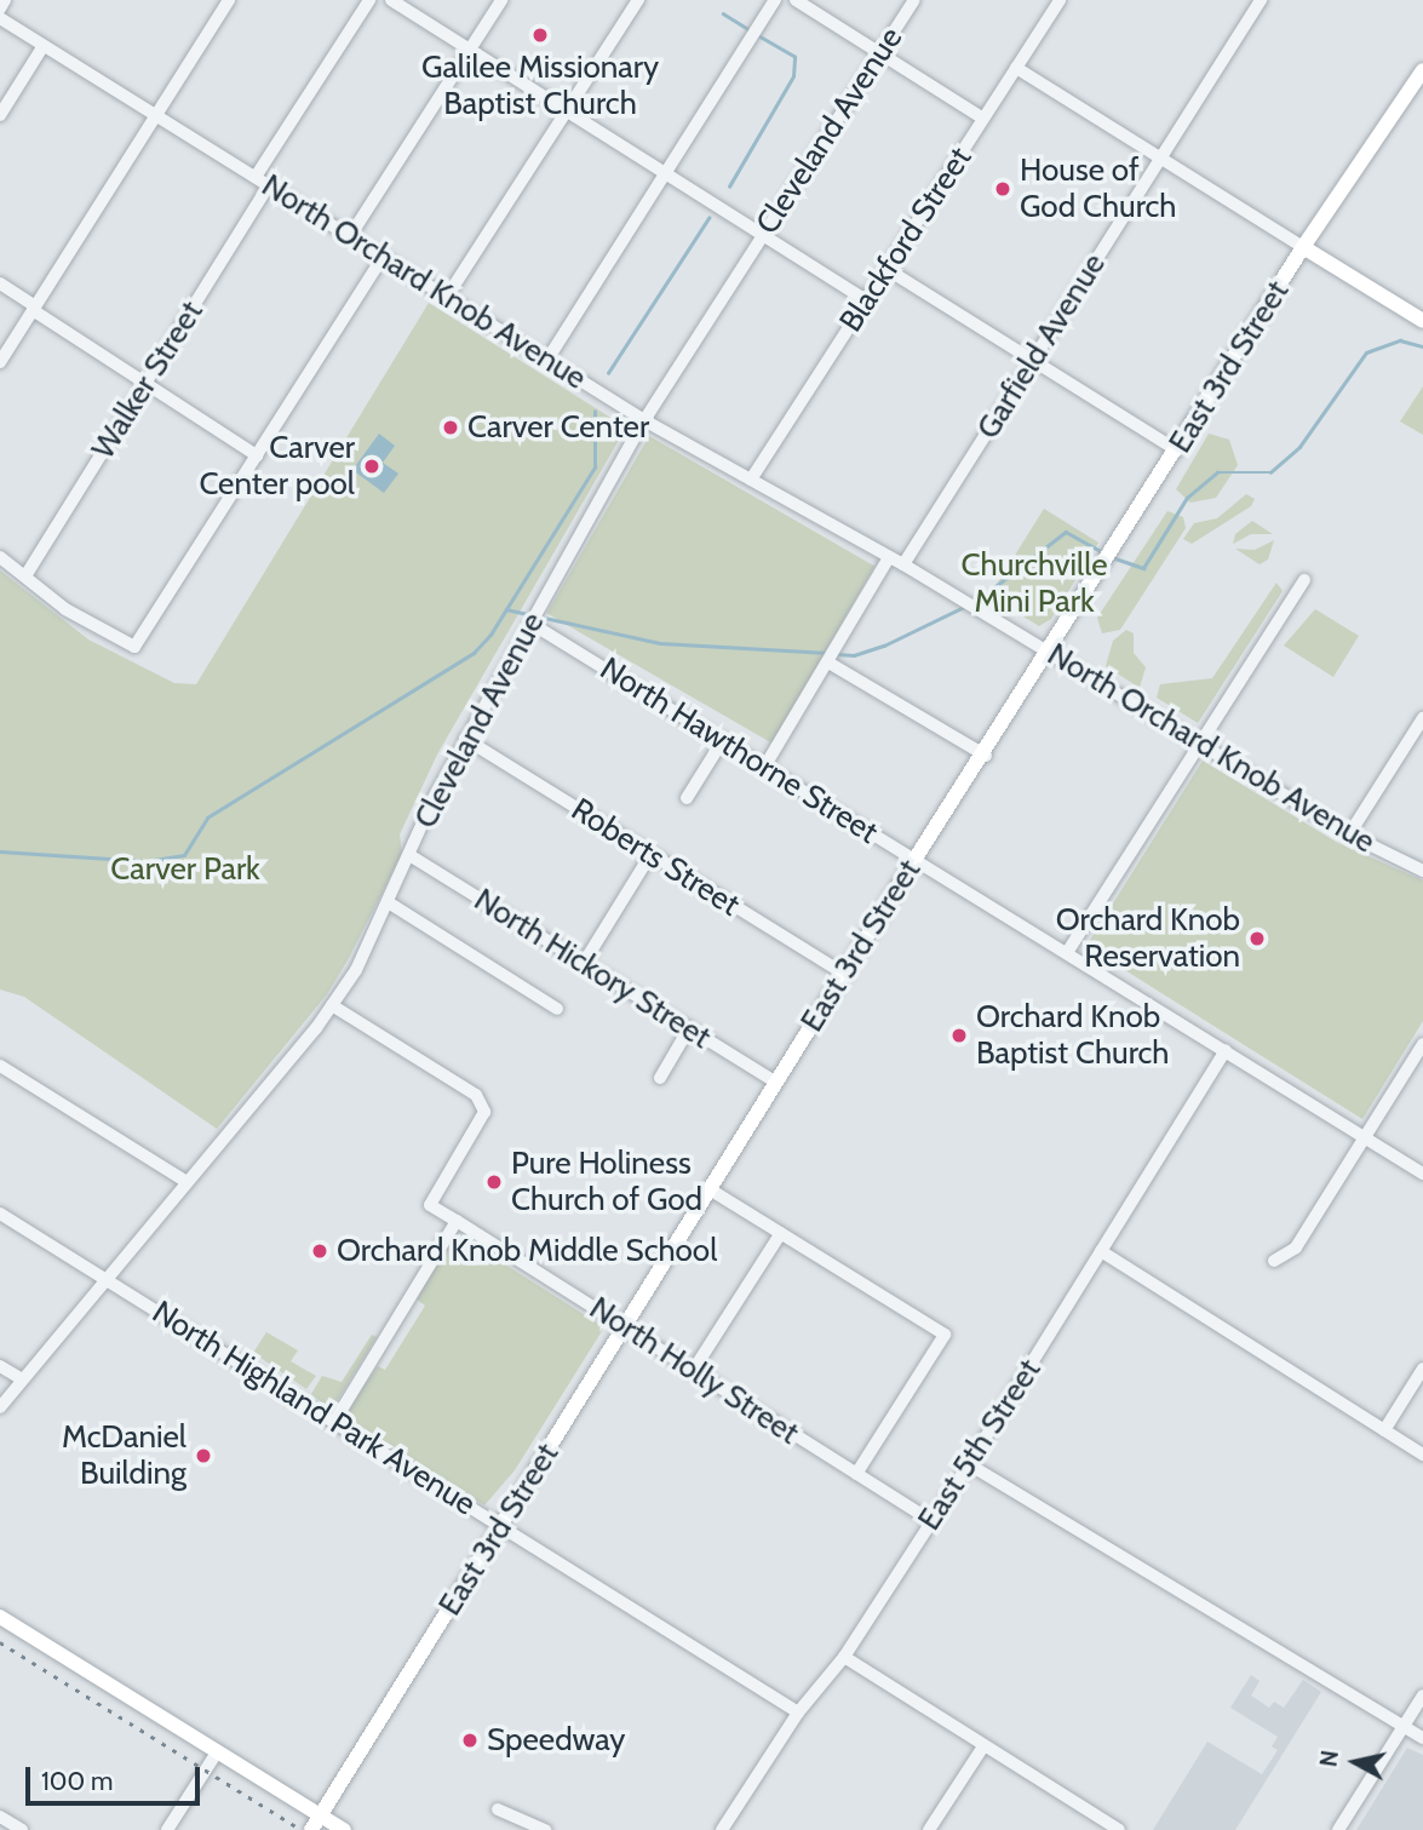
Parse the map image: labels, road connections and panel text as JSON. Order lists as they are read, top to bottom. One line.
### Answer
{"streets":{"main road":["East 3rd Street"],"street":["Cleveland Avenue","Blackford Street","North Orchard Knob Avenue","Garfield Avenue","Walker Street","North Hawthorne Street","Roberts Street","North Hickory Street","North Holly Street","North Highland Park Avenue","East 5th Street"]},"crossings":[["Cleveland Avenue","North Orchard Knob Avenue"],["Cleveland Avenue","North Hawthorne Street"],["Cleveland Avenue","Roberts Street"],["Cleveland Avenue","North Hickory Street"],["Cleveland Avenue","North Highland Park Avenue"],["Blackford Street","North Orchard Knob Avenue"],["North Orchard Knob Avenue","Garfield Avenue"],["North Orchard Knob Avenue","East 3rd Street"],["North Orchard Knob Avenue","Walker Street"],["East 3rd Street","North Hawthorne Street"],["East 3rd Street","Roberts Street"],["East 3rd Street","North Hickory Street"],["East 3rd Street","North Holly Street"],["East 3rd Street","North Highland Park Avenue"],["North Hawthorne Street","East 5th Street"],["North Holly Street","East 5th Street"],["North Highland Park Avenue","East 5th Street"]],"parks":["Churchville Mini Park","Carver Park"],"places":["Galilee Missionary Baptist Church","House of God Church","Carver Center","Carver Center pool","Orchard Knob Reservation","Orchard Knob Baptist Church","Pure Holiness Church of God","Orchard Knob Middle School","McDaniel Building","Speedway"],"scale_bar":"100 m","north":"left"}
